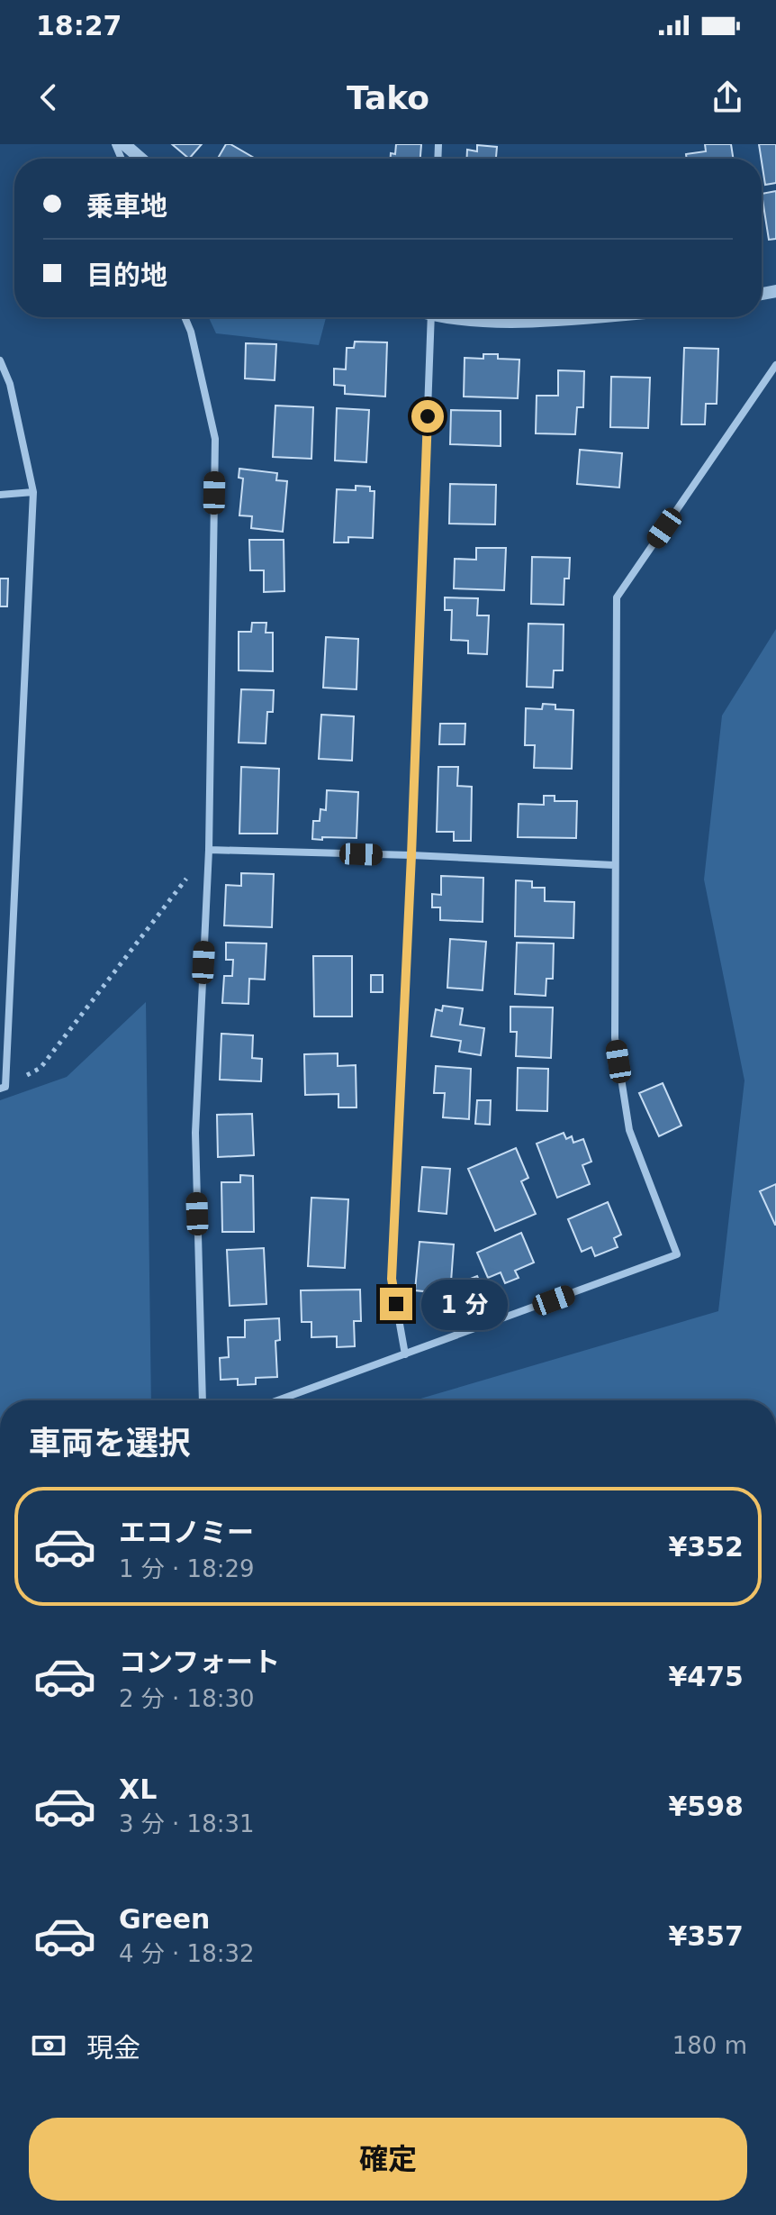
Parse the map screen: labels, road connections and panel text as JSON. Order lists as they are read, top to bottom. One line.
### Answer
{"page":{"status":"18:27","header":"Tako","banner":["乗車地","目的地"],"bubble":"1 分","heading":"車両を選択","list":[{"name":"エコノミー","note":"1 分 · 18:29","value":"¥352"},{"name":"コンフォート","note":"2 分 · 18:30","value":"¥475"},{"name":"XL","note":"3 分 · 18:31","value":"¥598"},{"name":"Green","note":"4 分 · 18:32","value":"¥357"}],"pay":["現金","180 m"],"buttons":"確定"}}
